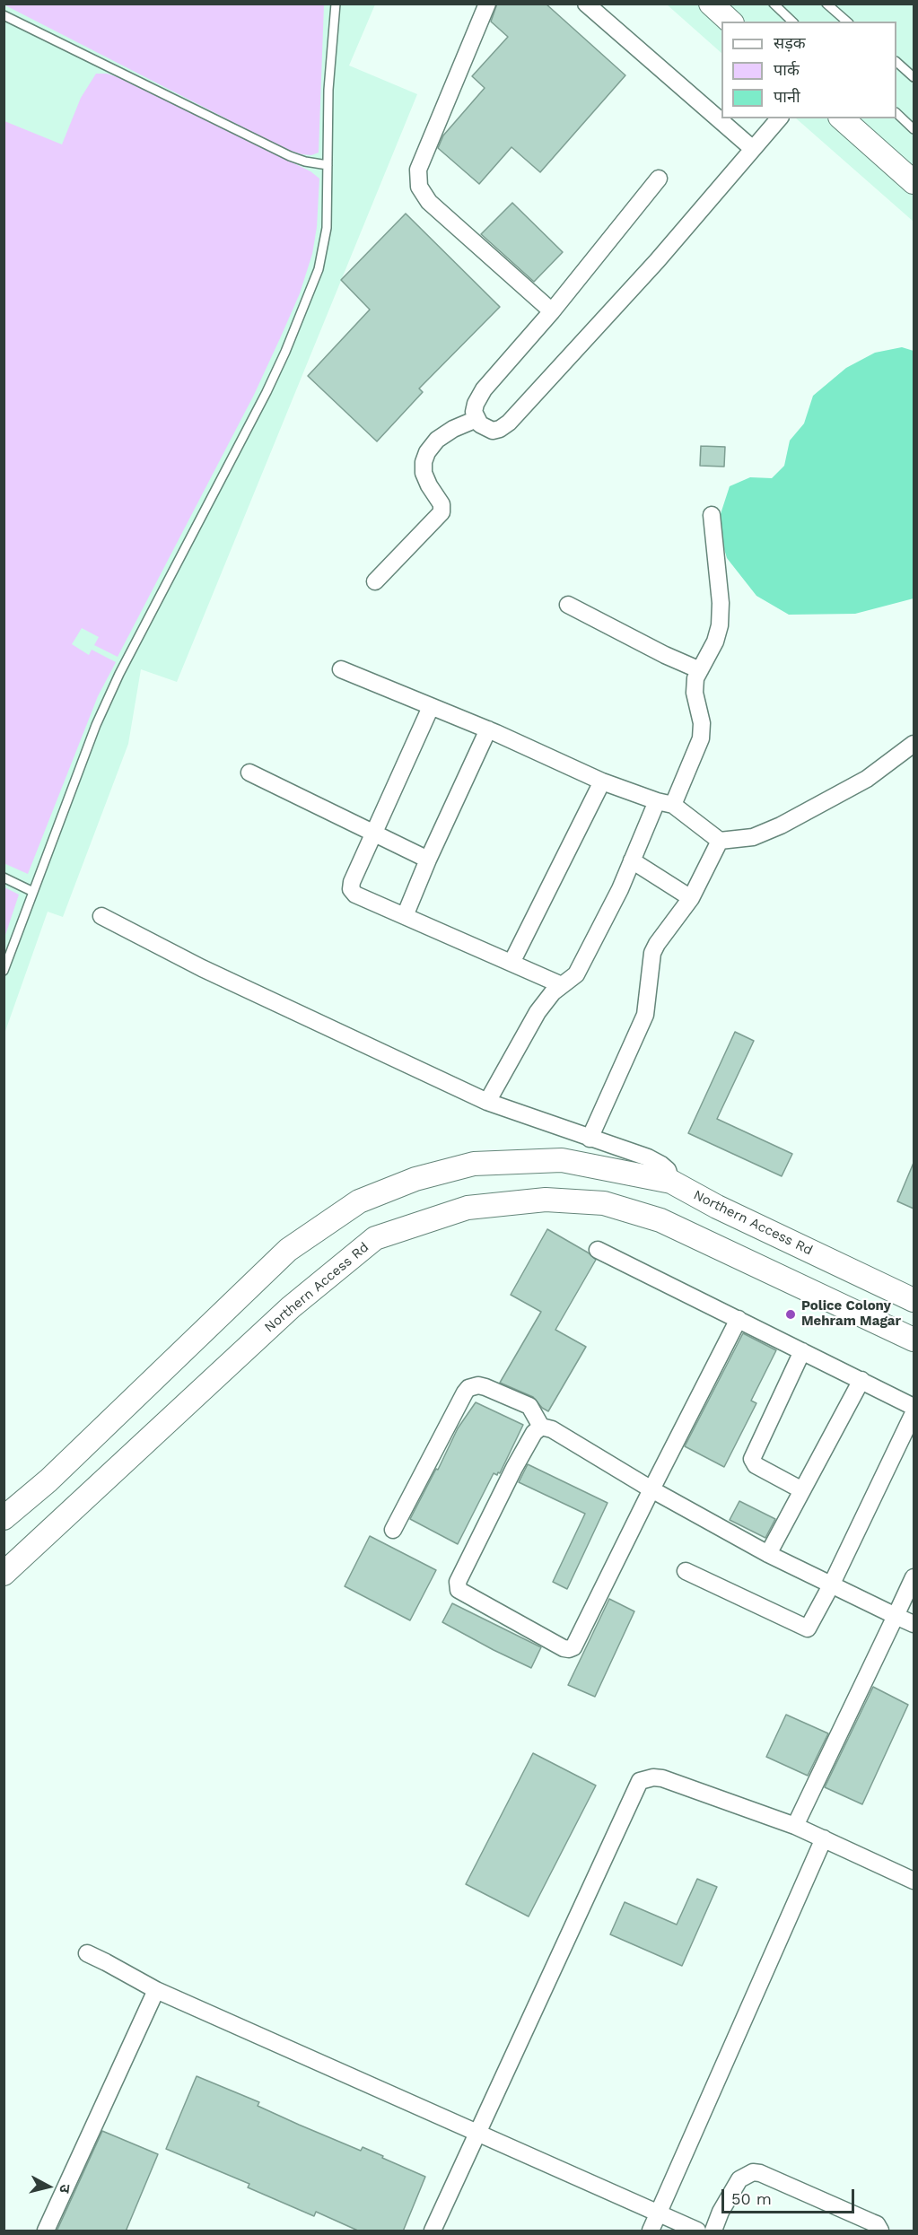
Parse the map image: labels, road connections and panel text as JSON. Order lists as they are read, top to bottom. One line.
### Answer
{"streets":{"main road":["Northern Access Rd"]},"places":["Police Colony Mehram Magar"],"legend":["सड़क","पार्क","पानी"],"scale_bar":"50 m","north":"right"}
